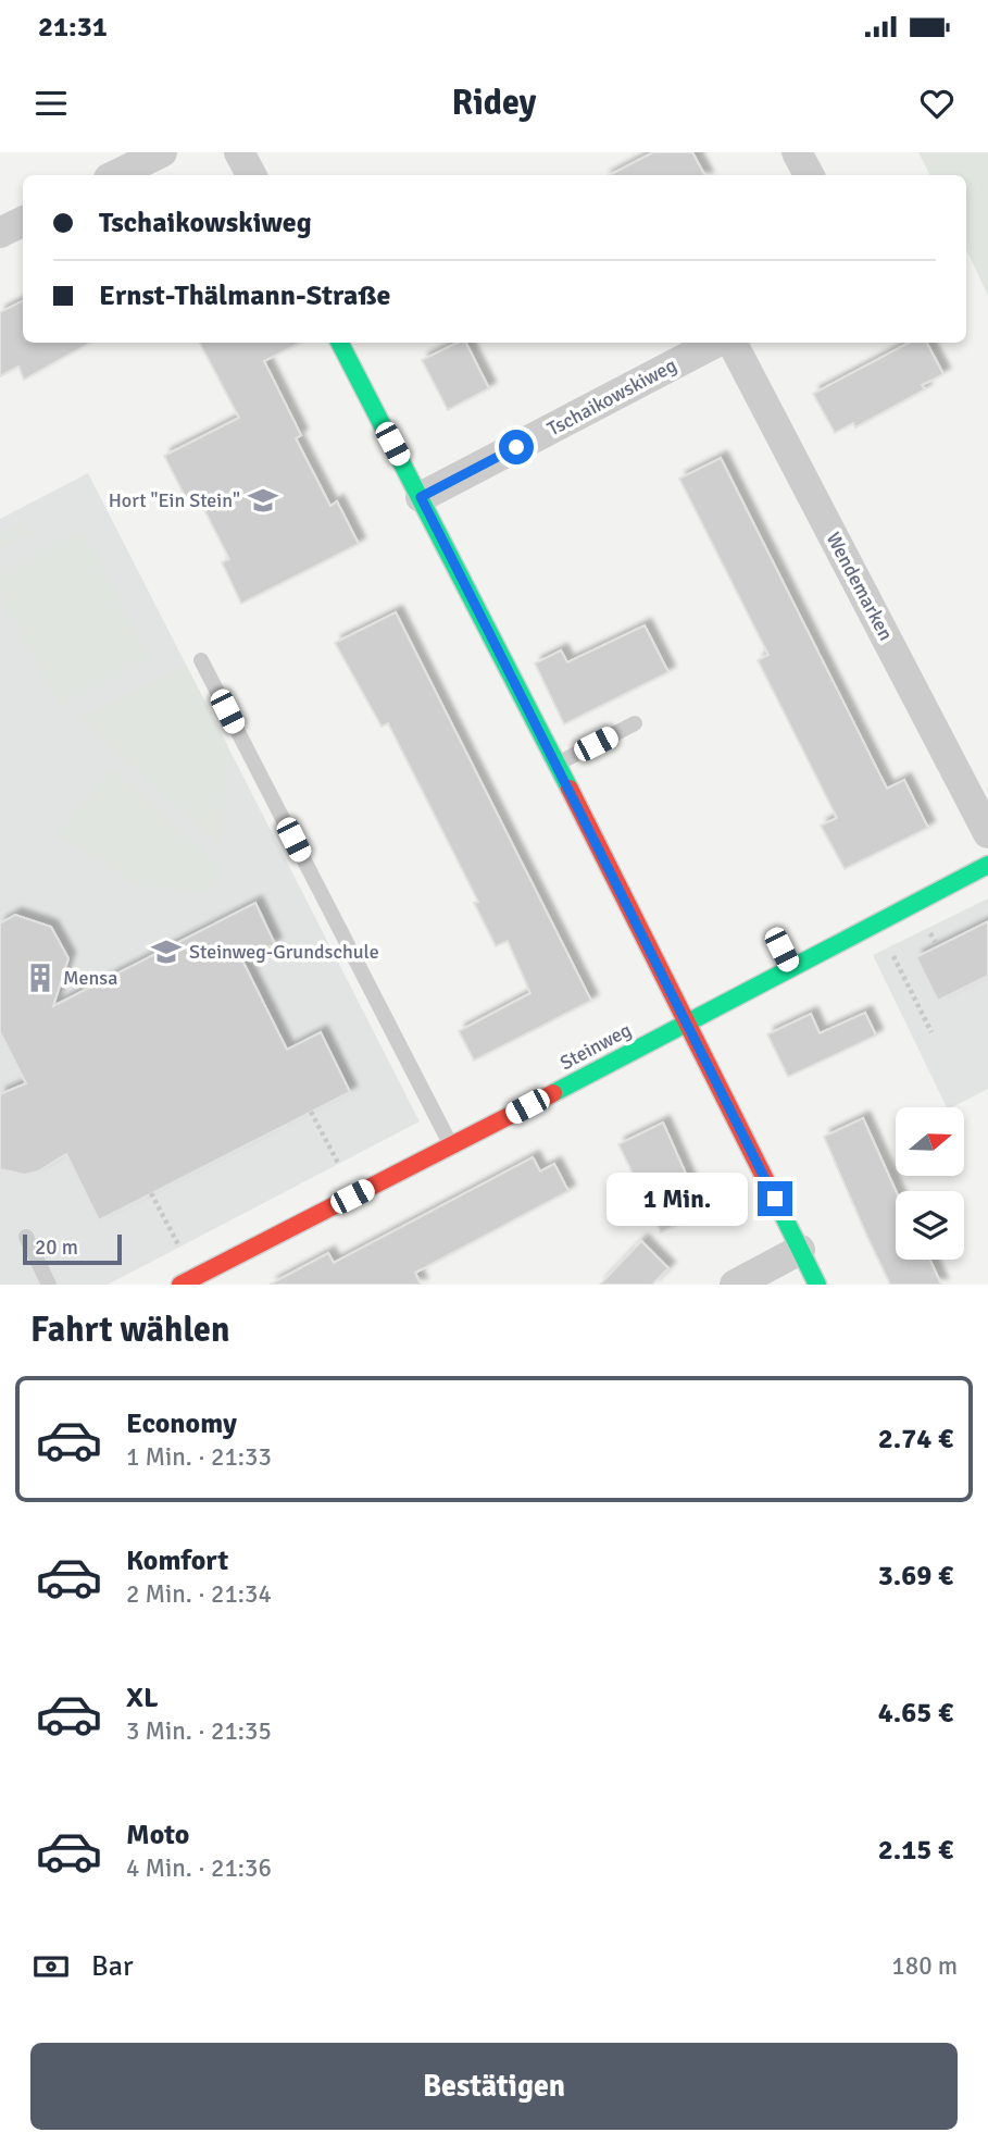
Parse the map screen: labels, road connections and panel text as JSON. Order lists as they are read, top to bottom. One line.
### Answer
{"streets":{"street":["Tschaikowskiweg","Wendemarken","Steinweg"]},"places":{"school or university":["Hort \"Ein Stein\"","Steinweg-Grundschule"],"building":["Mensa"]},"scale_bar":"20 m","north":"right","page":{"status":"21:31","header":"Ridey","banner":["Tschaikowskiweg","Ernst-Thälmann-Straße"],"bubble":"1 Min.","scale":"20 m","heading":"Fahrt wählen","list":[{"name":"Economy","note":"1 Min. · 21:33","value":"2.74 €"},{"name":"Komfort","note":"2 Min. · 21:34","value":"3.69 €"},{"name":"XL","note":"3 Min. · 21:35","value":"4.65 €"},{"name":"Moto","note":"4 Min. · 21:36","value":"2.15 €"}],"pay":["Bar","180 m"],"buttons":"Bestätigen"}}
